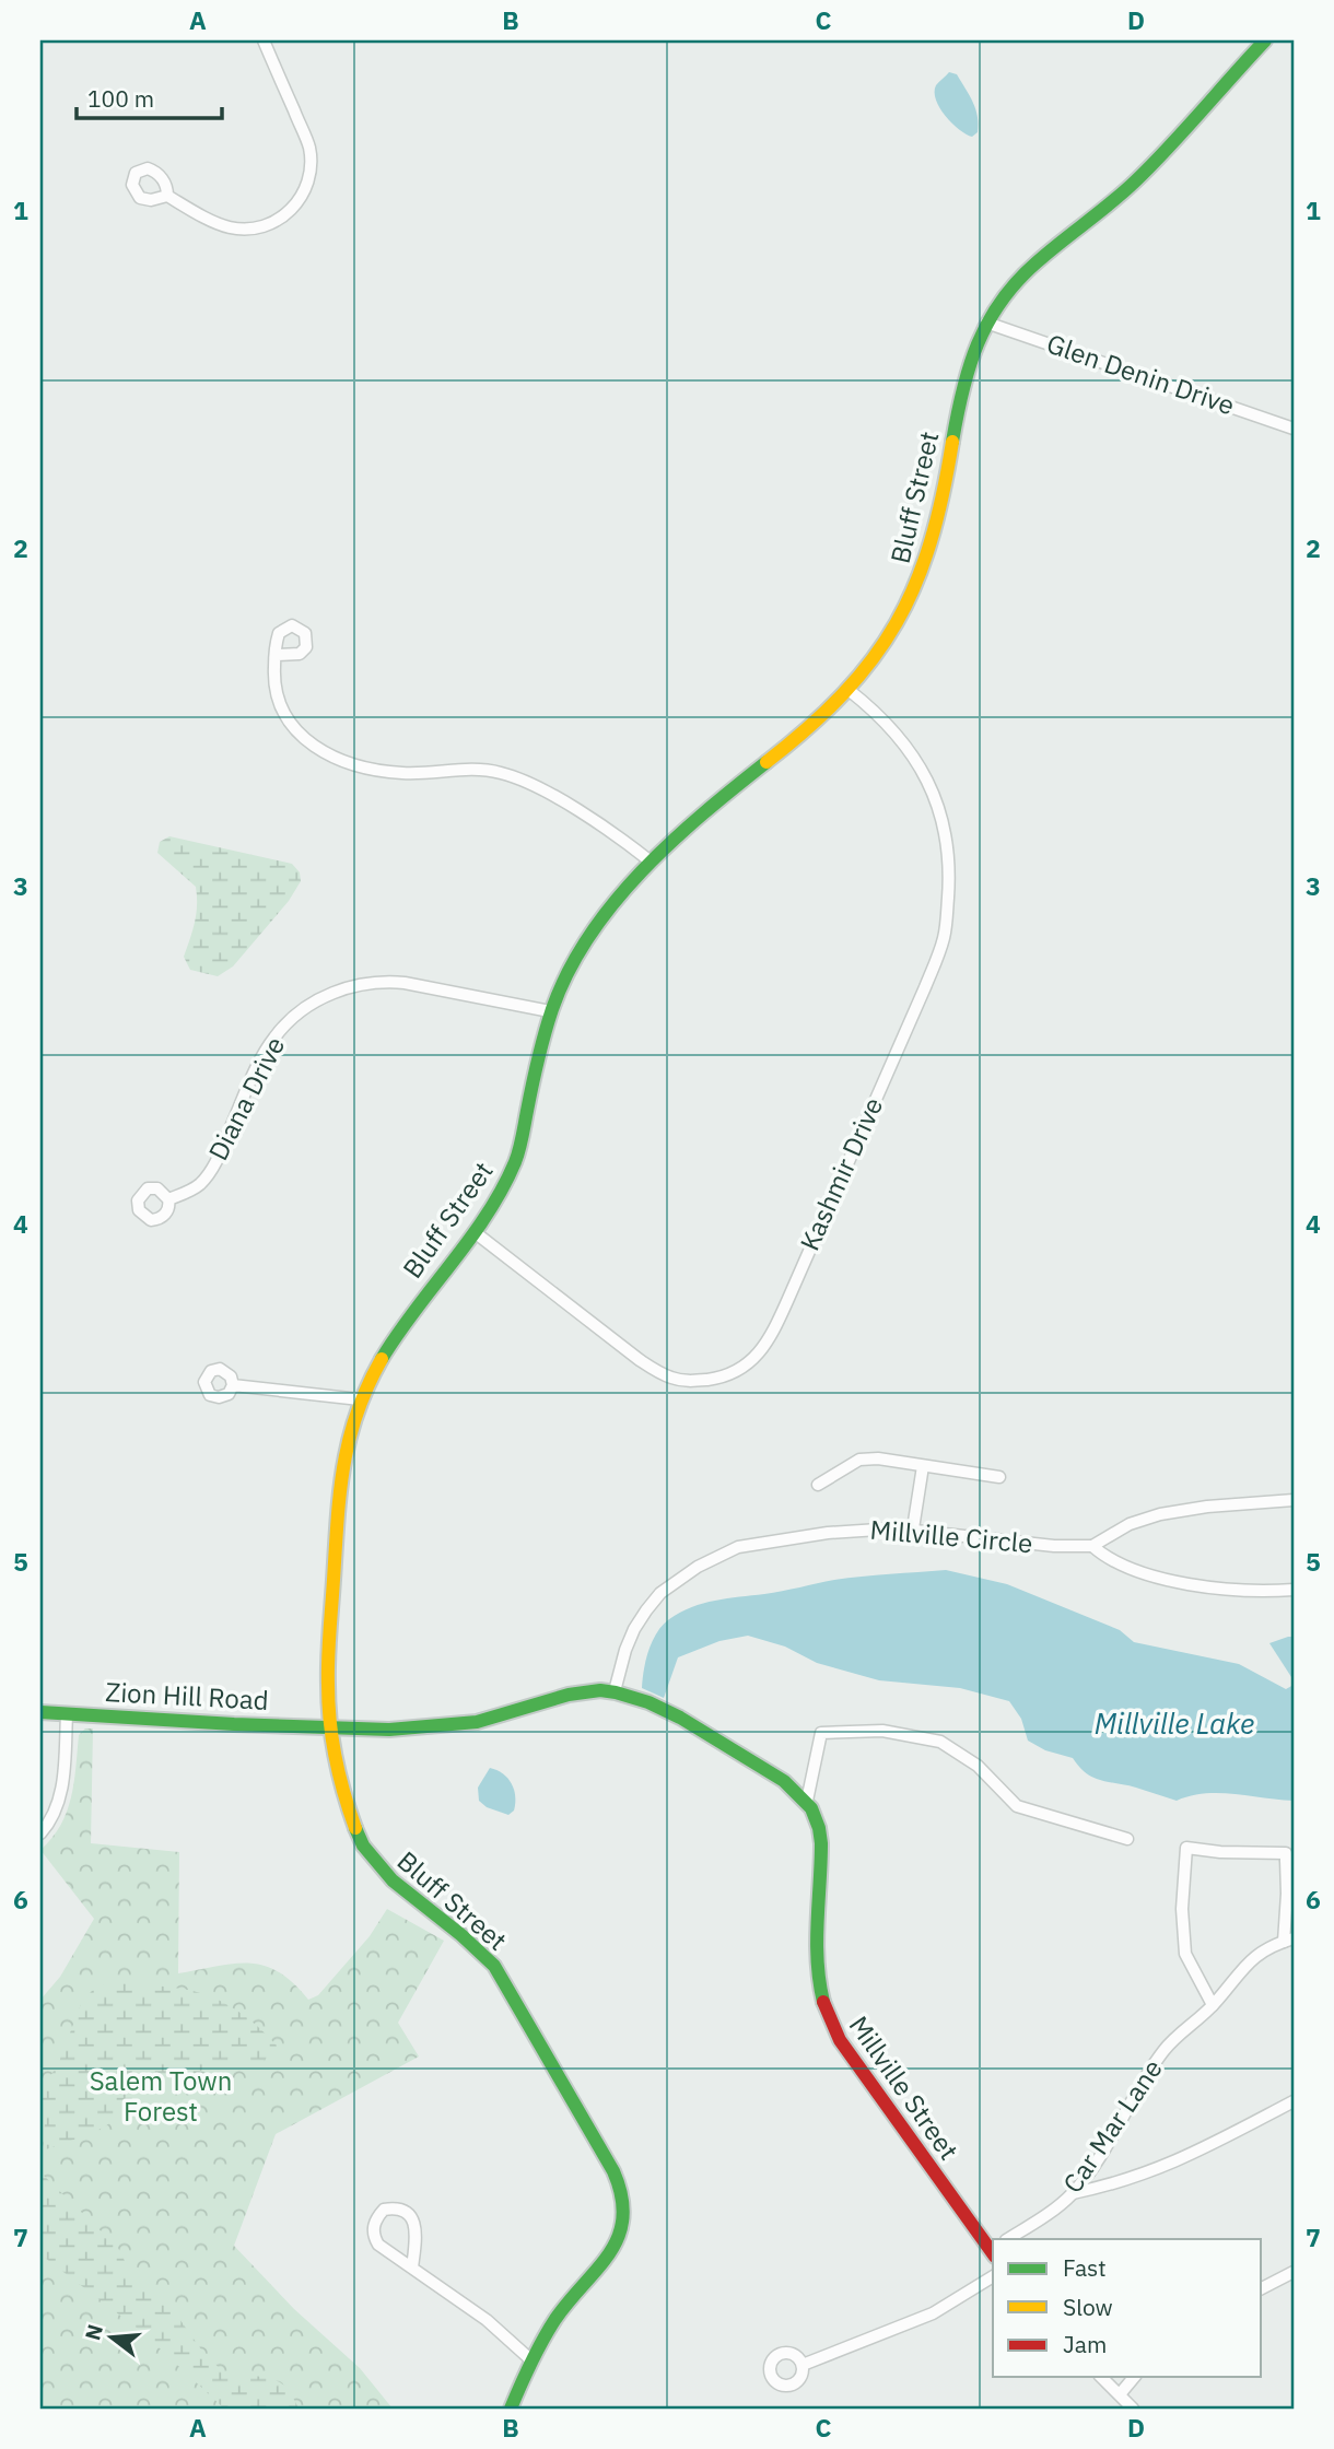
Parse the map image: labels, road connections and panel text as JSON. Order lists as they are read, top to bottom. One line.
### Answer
{"streets":{"street":["Glen Denin Drive","Bluff Street","Diana Drive","Kashmir Drive","Millville Circle","Zion Hill Road","Millville Street","Car Mar Lane"]},"crossings":[["Glen Denin Drive","Bluff Street"],["Bluff Street","Diana Drive"],["Bluff Street","Kashmir Drive"],["Bluff Street","Zion Hill Road"]],"water":["Millville Lake"],"parks":["Salem Town Forest"],"legend":["Fast","Slow","Jam"],"scale_bar":"100 m","north":"left","grid":{"columns":["A","B","C","D"],"rows":["1","2","3","4","5","6","7"]}}
